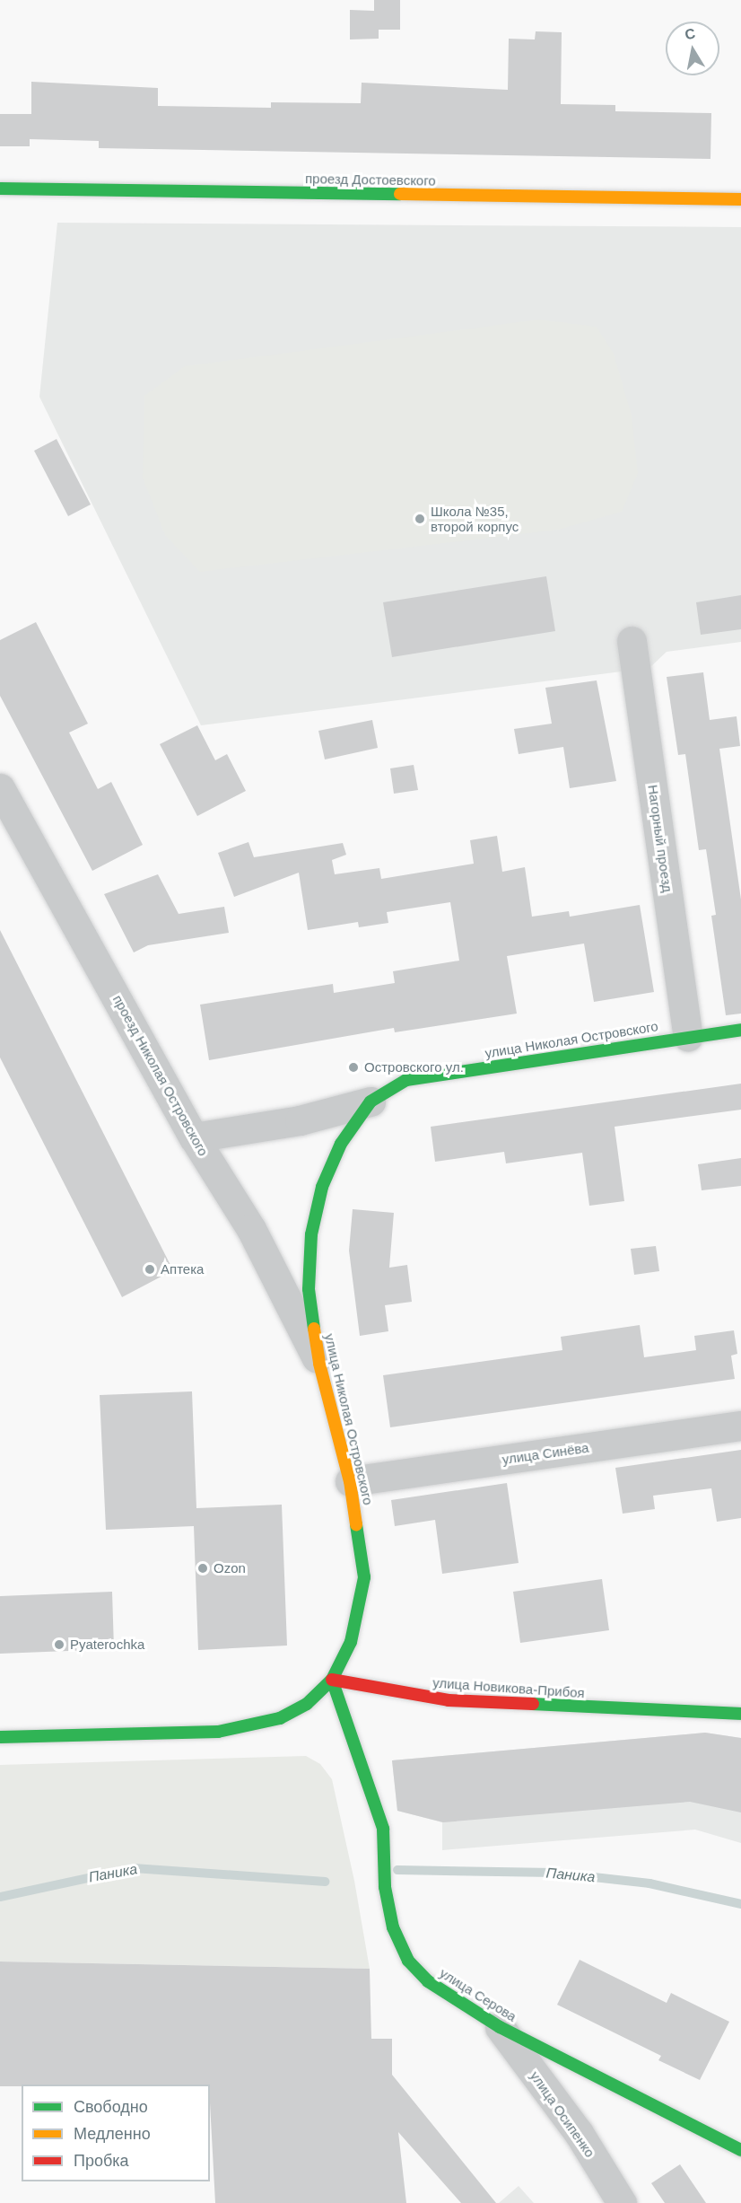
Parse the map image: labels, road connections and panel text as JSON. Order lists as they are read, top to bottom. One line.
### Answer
{"streets":{"street":["проезд Достоевского","Нагорный проезд","улица Николая Островского","проезд Николая Островского","улица Синёва","улица Новикова-Прибоя","улица Серова","улица Осипенко"]},"crossings":[["Нагорный проезд","улица Николая Островского"],["улица Николая Островского","проезд Николая Островского"],["улица Николая Островского","улица Синёва"],["улица Николая Островского","улица Новикова-Прибоя"],["улица Николая Островского","улица Серова"],["улица Новикова-Прибоя","улица Серова"],["улица Серова","улица Осипенко"]],"water":["Паника"],"places":["Школа №35, второй корпус","Островского ул.","Аптека","Ozon","Pyaterochka"],"legend":["Свободно","Медленно","Пробка"],"north":"top"}
